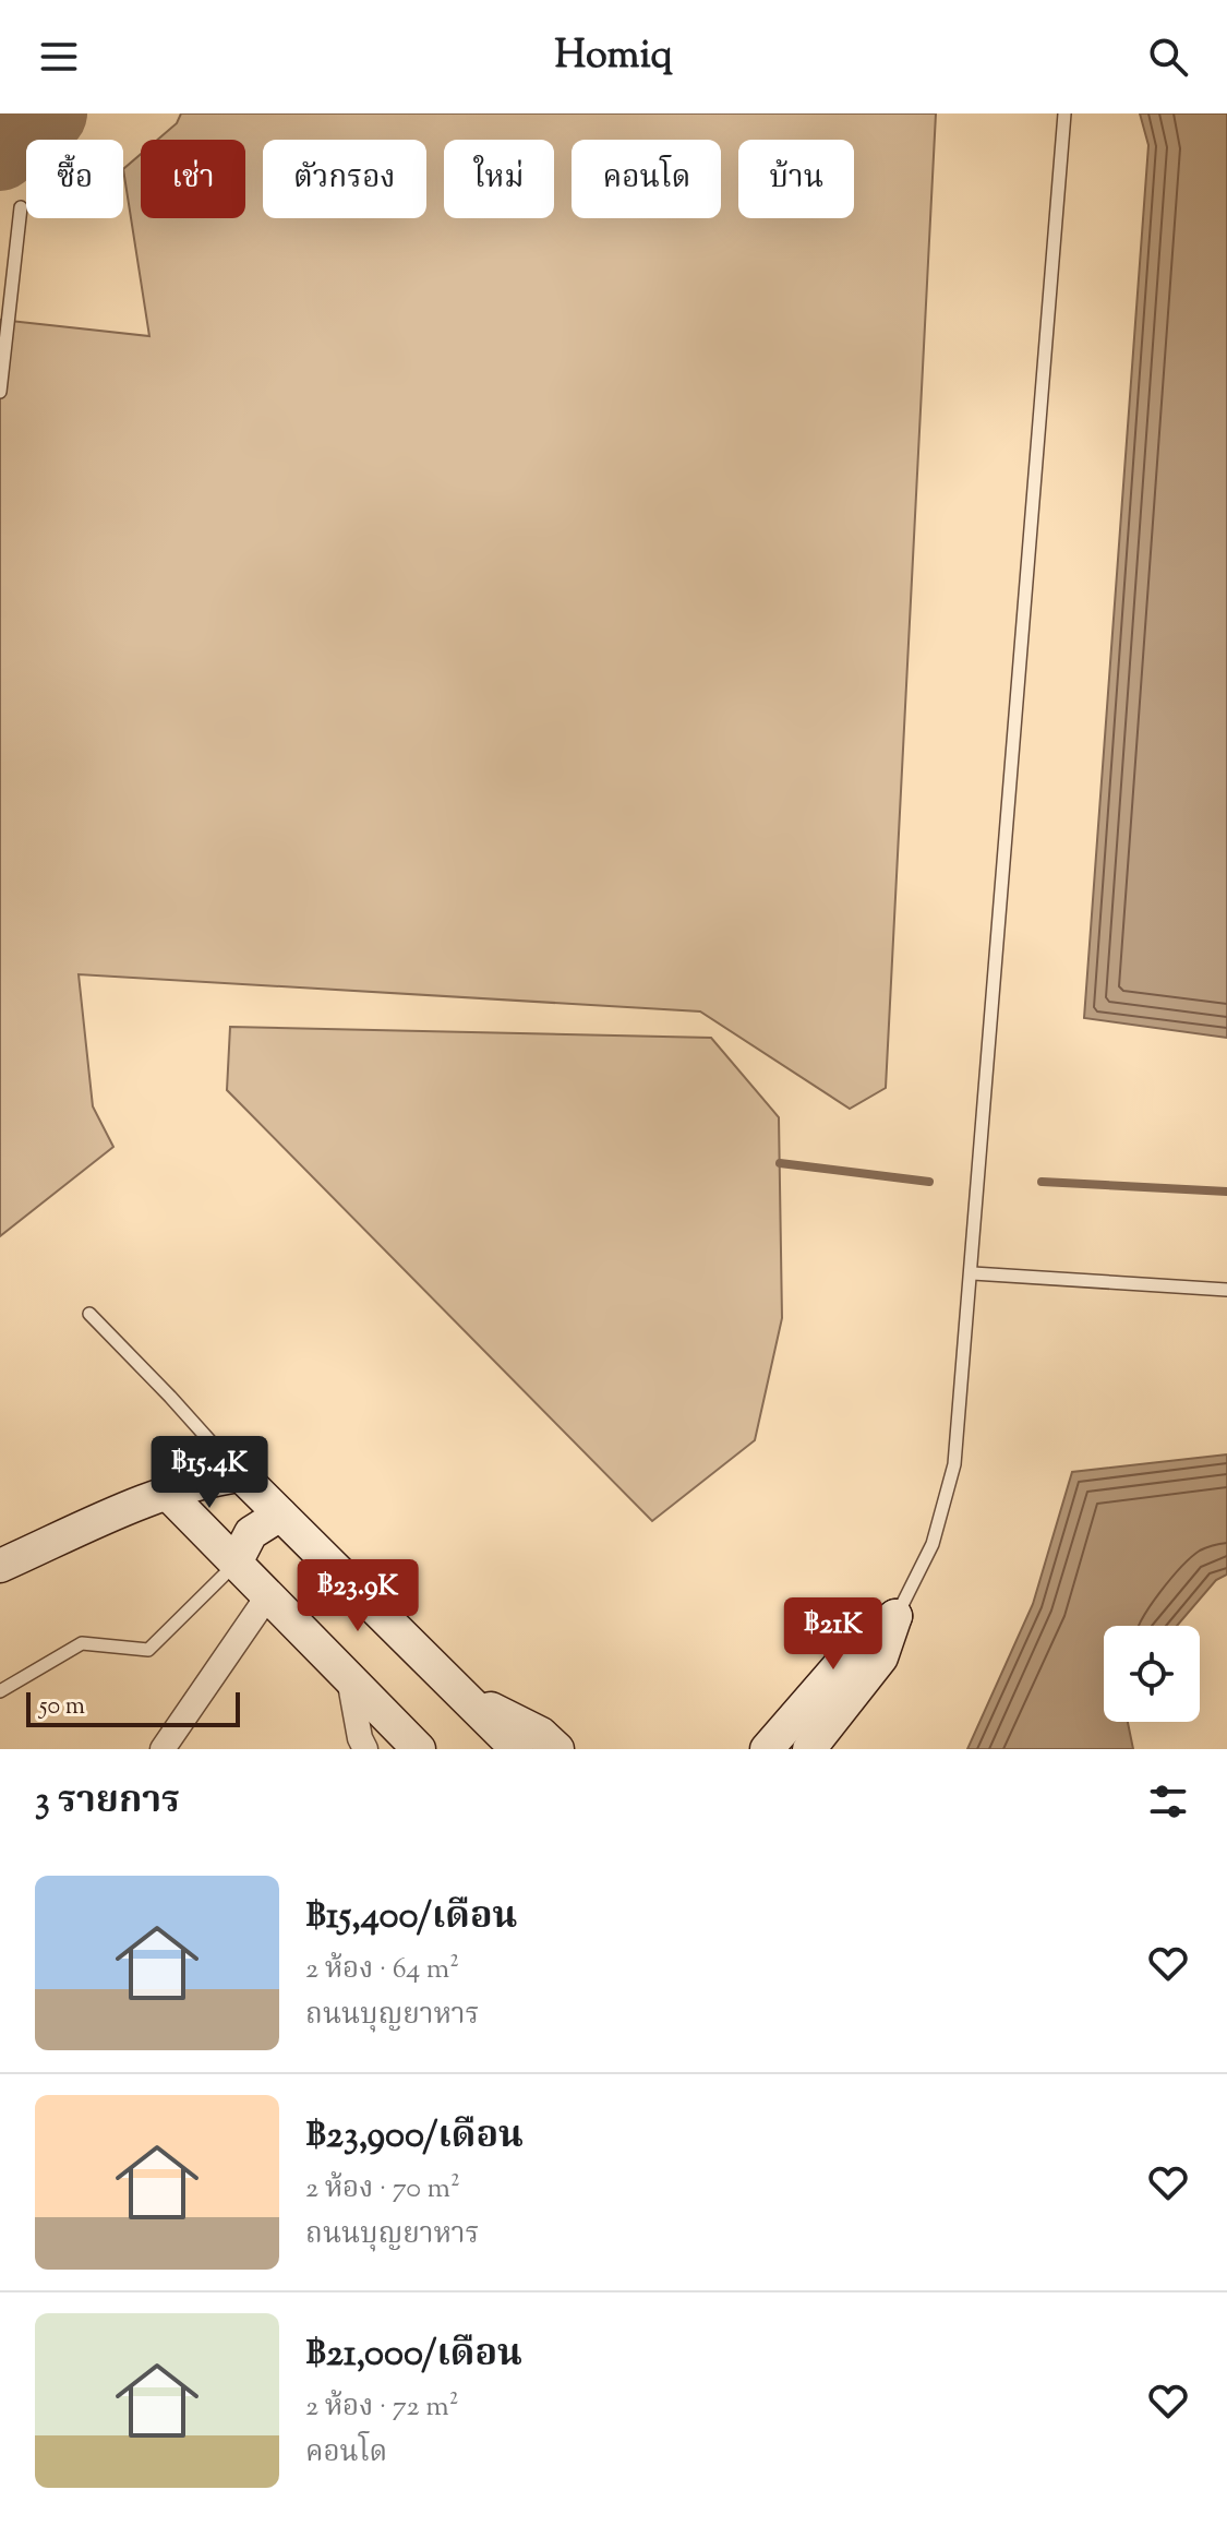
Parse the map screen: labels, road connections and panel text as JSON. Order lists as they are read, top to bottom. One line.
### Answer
{"scale_bar":"50 m","page":{"header":"Homiq","chip":["ซื้อ","เช่า","ตัวกรอง","ใหม่","คอนโด","บ้าน"],"price":["฿15.4K","฿23.9K","฿21K"],"scale":"50 m","heading":"3 รายการ","list":[{"name":"฿15,400/เดือน","note":"2 ห้อง · 64 m² · ถนนบุญยาหาร"},{"name":"฿23,900/เดือน","note":"2 ห้อง · 70 m² · ถนนบุญยาหาร"},{"name":"฿21,000/เดือน","note":"2 ห้อง · 72 m² · คอนโด"}]}}
